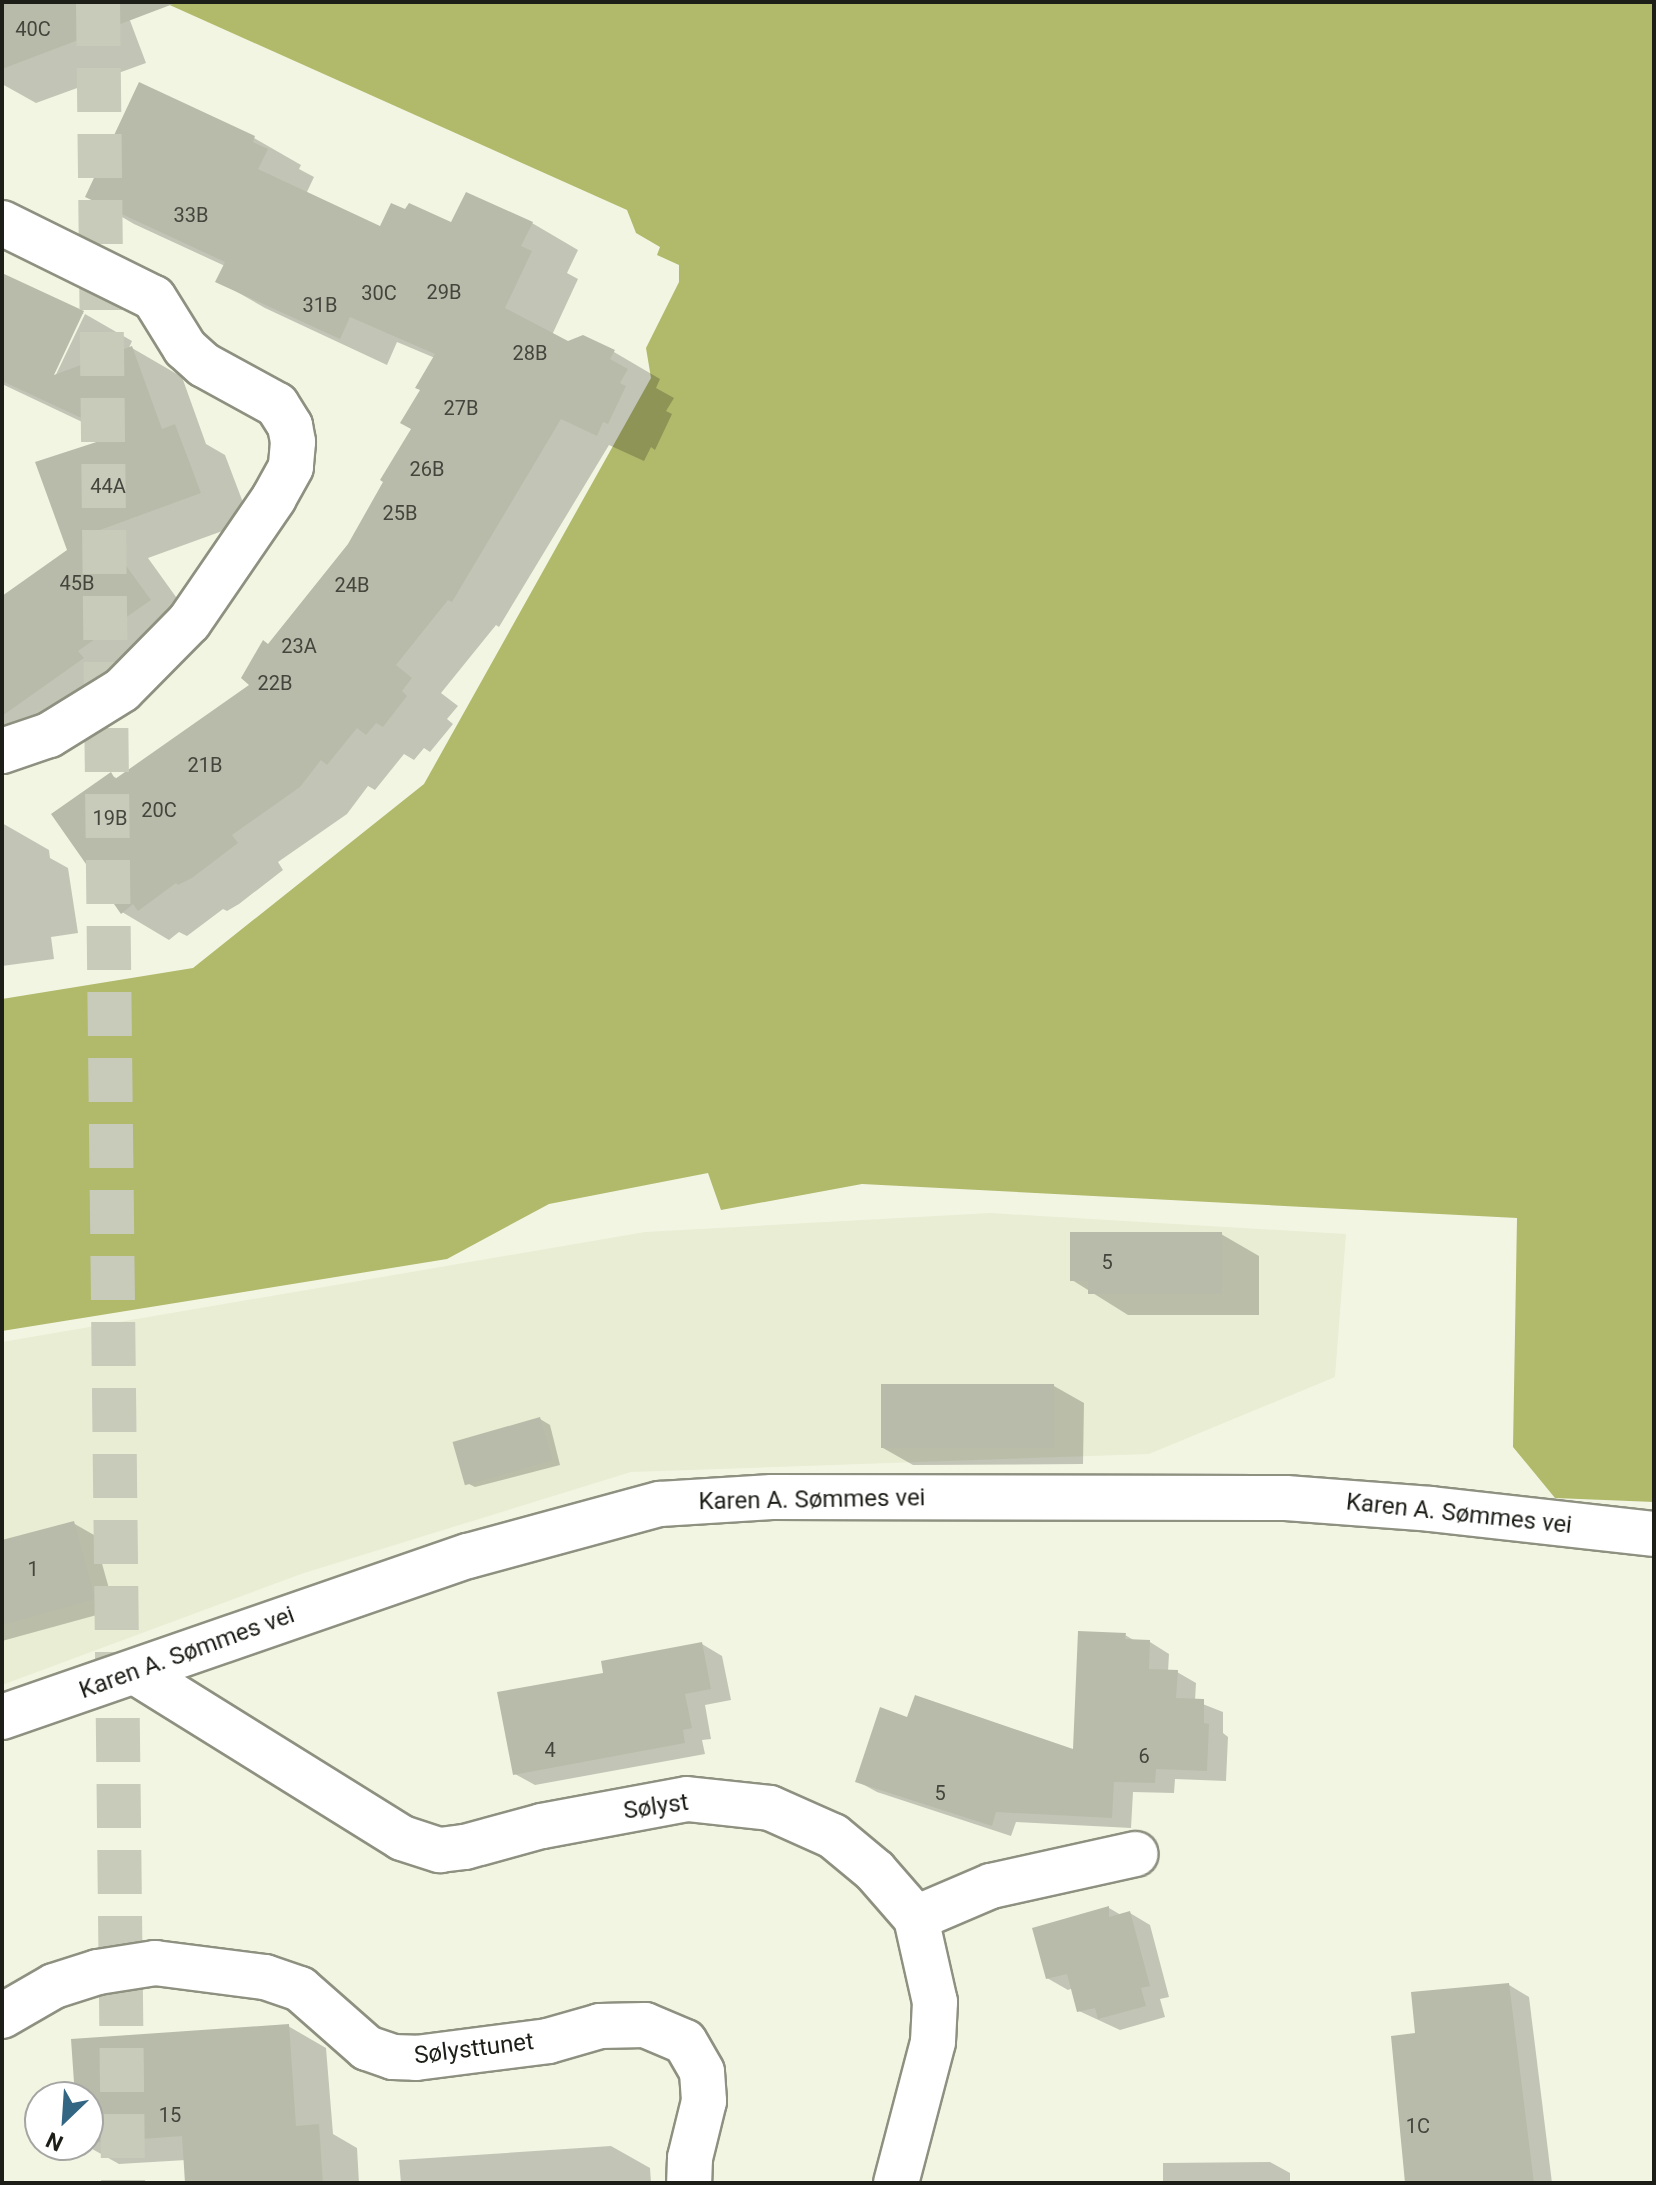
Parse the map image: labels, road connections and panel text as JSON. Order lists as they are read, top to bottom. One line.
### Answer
{"streets":{"street":["Karen A. Sømmes vei","Sølyst","Sølysttunet"]},"crossings":[["Karen A. Sømmes vei","Sølyst"]],"house_numbers":["40C","33B","29B","30C","31B","28B","27B","26B","44A","25B","45B","24B","23A","22B","21B","20C","19B","5","1","4","6","5","15","1C"],"north":"bottom left"}
